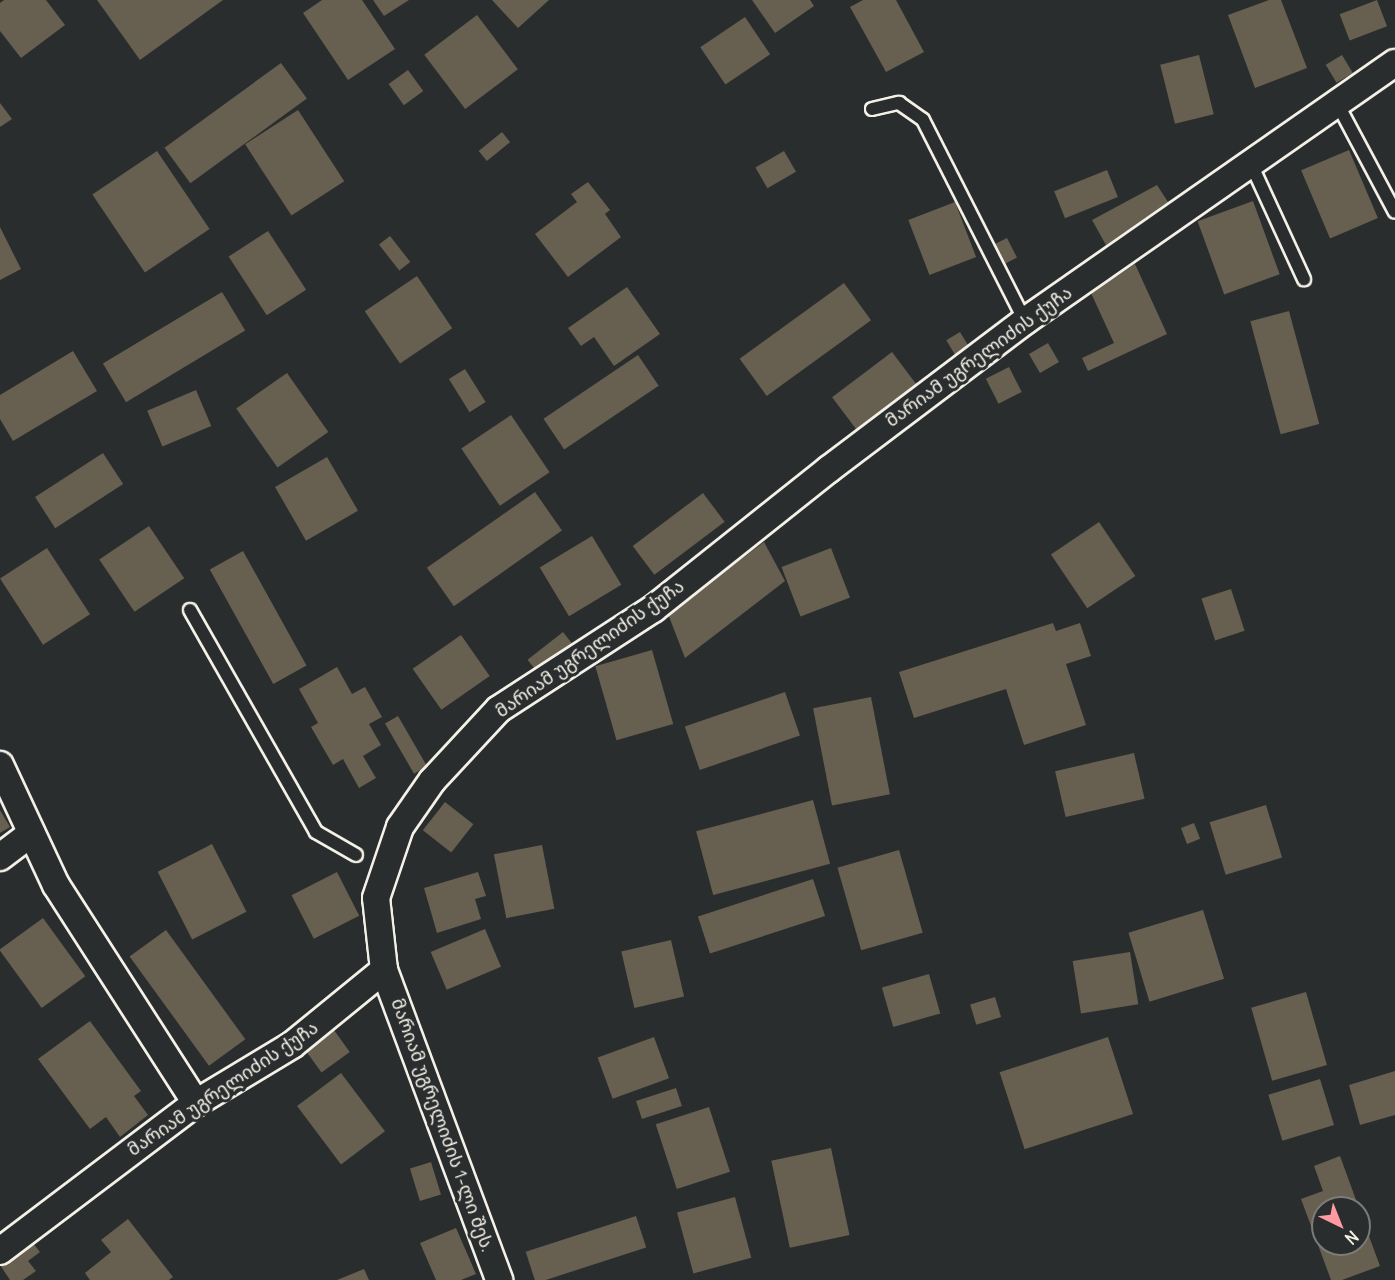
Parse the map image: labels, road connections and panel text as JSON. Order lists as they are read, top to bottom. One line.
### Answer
{"streets":{"street":["მარიამ უგრელიძის ქუჩა","მარიამ უგრელიძის 1-ლი შეს."]},"crossings":[["მარიამ უგრელიძის ქუჩა","მარიამ უგრელიძის 1-ლი შეს."]],"north":"bottom right"}
